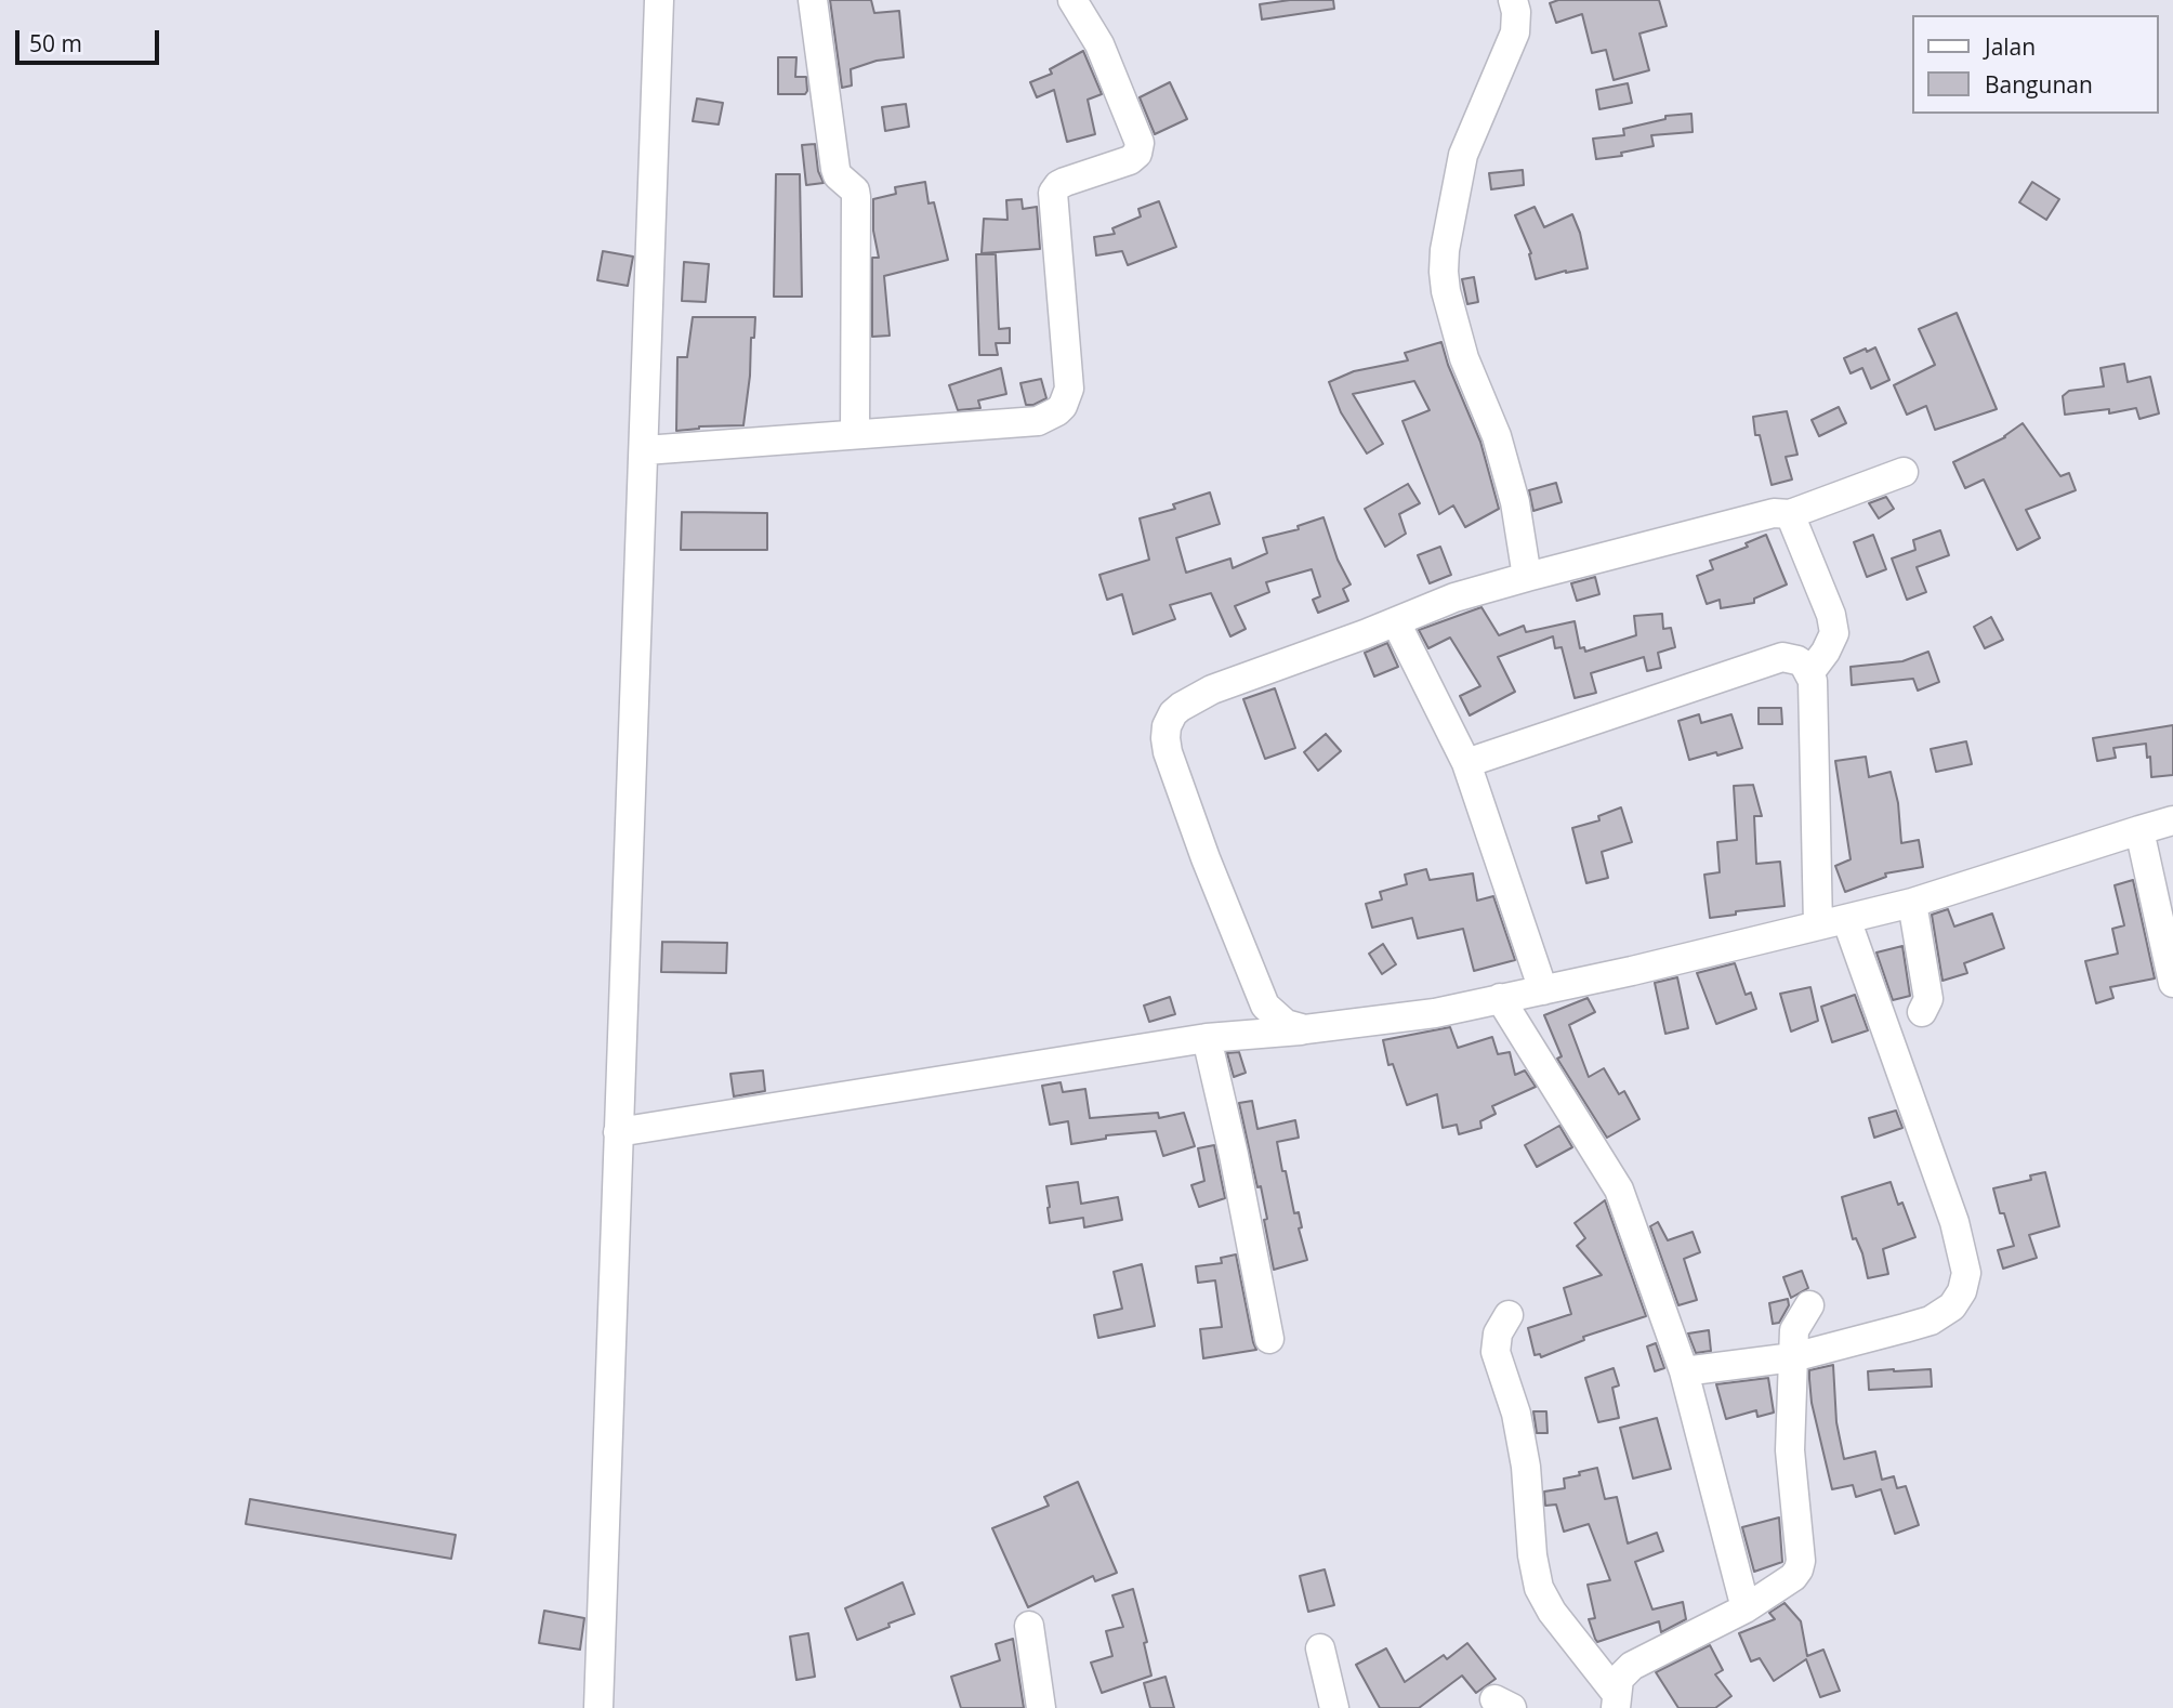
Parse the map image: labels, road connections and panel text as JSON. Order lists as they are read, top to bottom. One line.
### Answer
{"legend":["Jalan","Bangunan"],"scale_bar":"50 m"}
